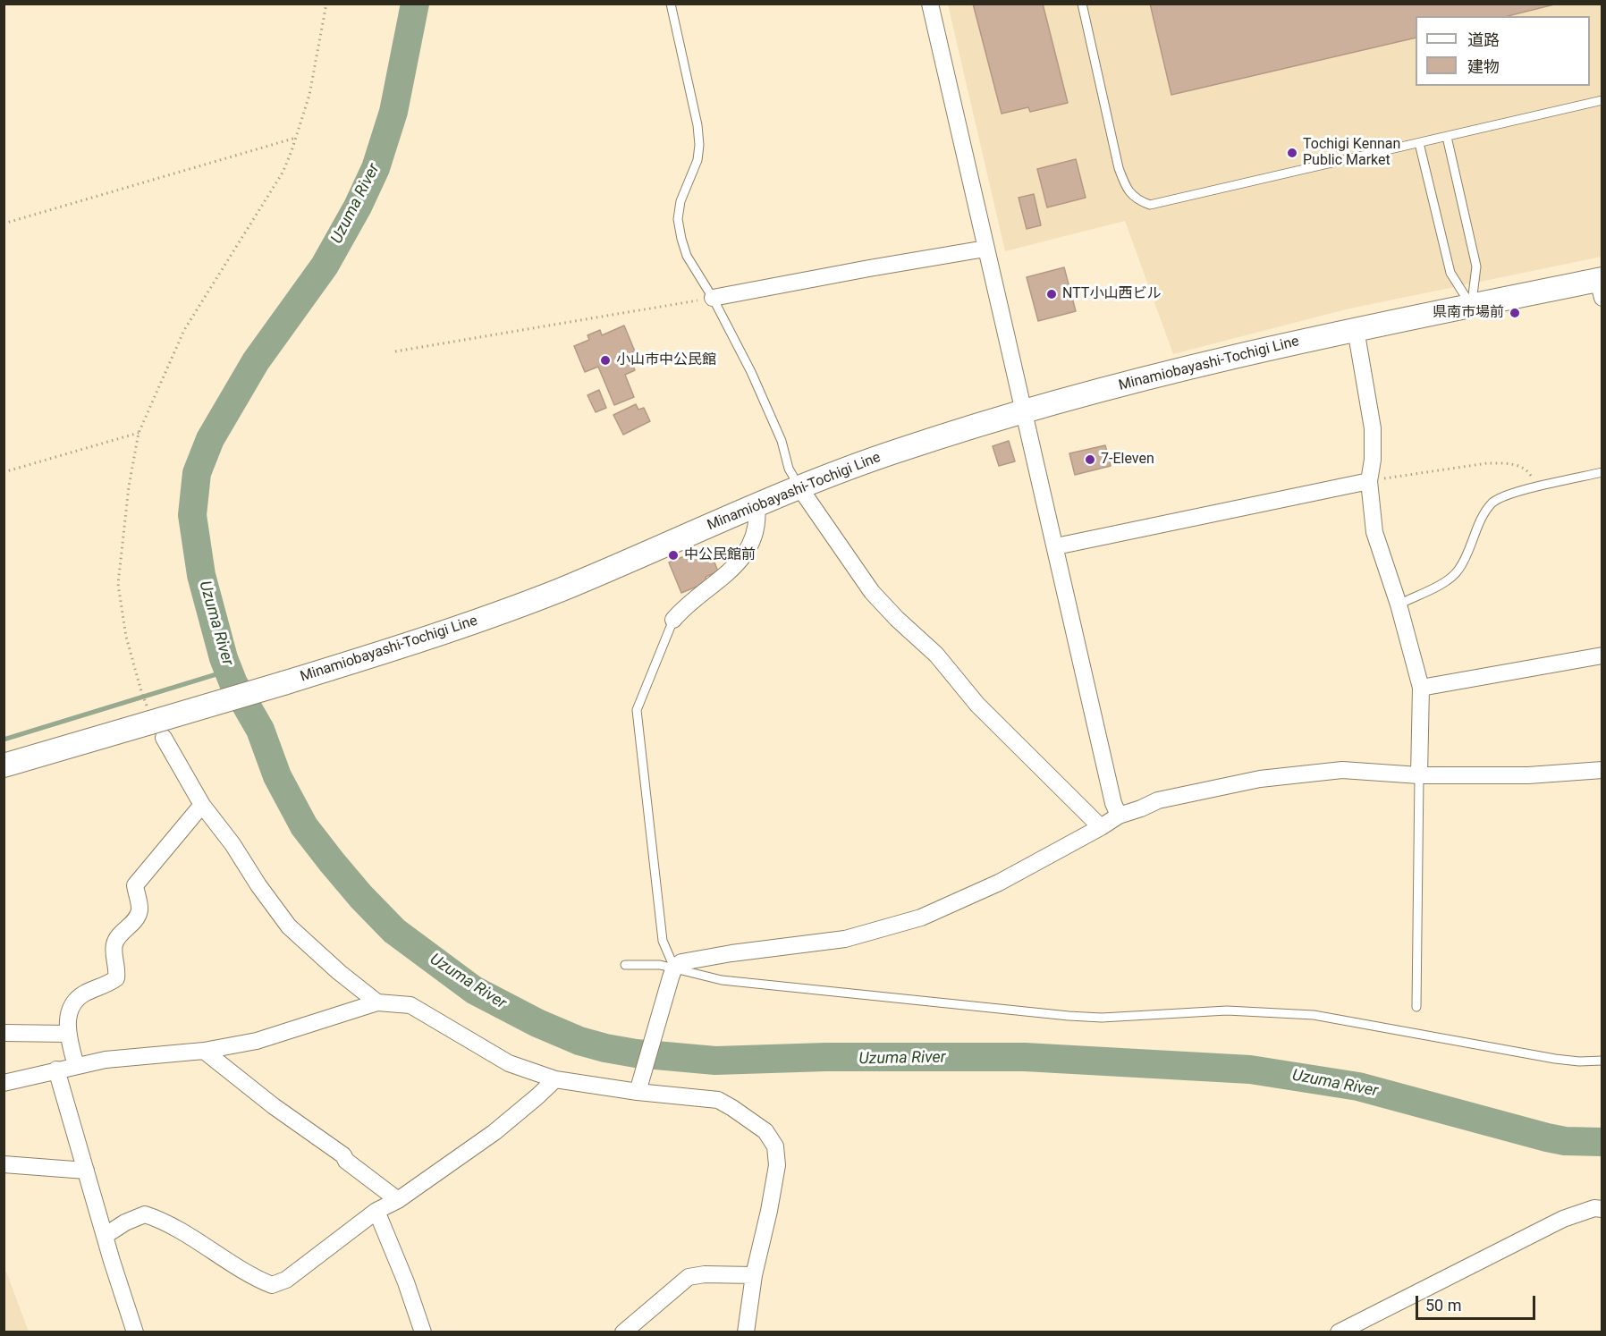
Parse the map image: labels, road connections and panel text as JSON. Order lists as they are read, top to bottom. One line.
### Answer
{"streets":{"main road":["Minamiobayashi-Tochigi Line"]},"water":["Uzuma River"],"places":["Tochigi Kennan Public Market","NTT小山西ビル","県南市場前","小山市中公民館","7-Eleven","中公民館前"],"legend":["道路","建物"],"scale_bar":"50 m"}
